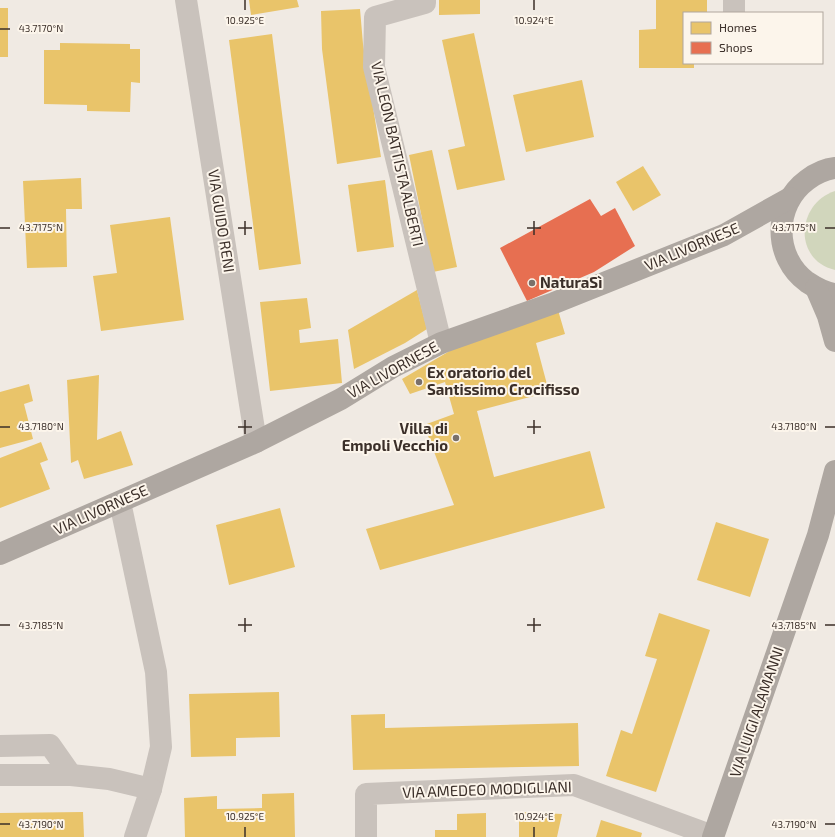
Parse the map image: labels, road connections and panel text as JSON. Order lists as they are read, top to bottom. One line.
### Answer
{"streets":{"main road":["VIA LIVORNESE","VIA LUIGI ALAMANNI"],"street":["VIA LEON BATTISTA ALBERTI","VIA GUIDO RENI","VIA AMEDEO MODIGLIANI"]},"crossings":[["VIA LEON BATTISTA ALBERTI","VIA LIVORNESE"],["VIA GUIDO RENI","VIA LIVORNESE"],["VIA LUIGI ALAMANNI","VIA AMEDEO MODIGLIANI"]],"places":["NaturaSì","Ex oratorio del Santissimo Crocifisso","Villa di Empoli Vecchio"],"legend":["Homes","Shops"],"coordinates":["10.925°E","10.924°E","43.7170°N","43.7175°N","43.7180°N","43.7185°N","43.7190°N"]}
